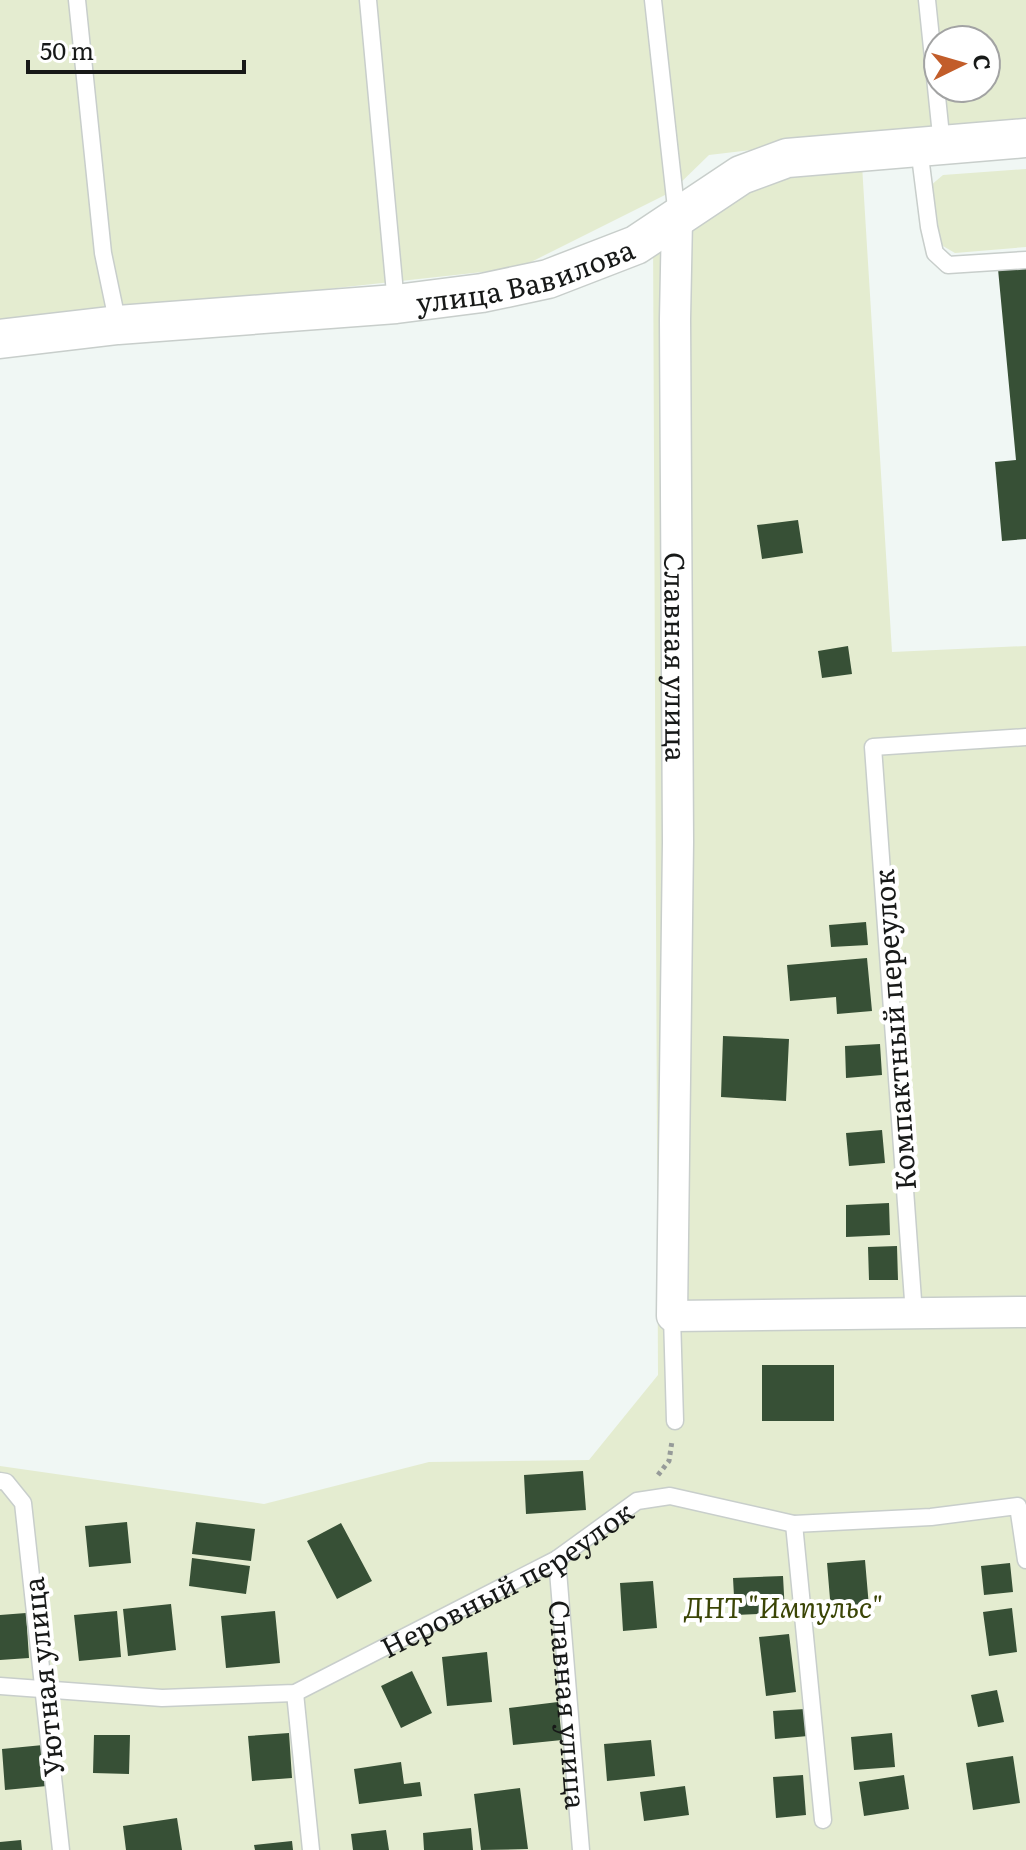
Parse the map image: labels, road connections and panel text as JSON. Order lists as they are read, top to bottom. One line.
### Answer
{"streets":{"street":["улица Вавилова","Славная улица"],"lane":["Компактный переулок","Неровный переулок","Уютная улица"]},"crossings":[["улица Вавилова","Славная улица"],["Славная улица","Неровный переулок"],["Неровный переулок","Уютная улица"]],"parks":["ДНТ \"Импульс\""],"scale_bar":"50 m","north":"right"}
